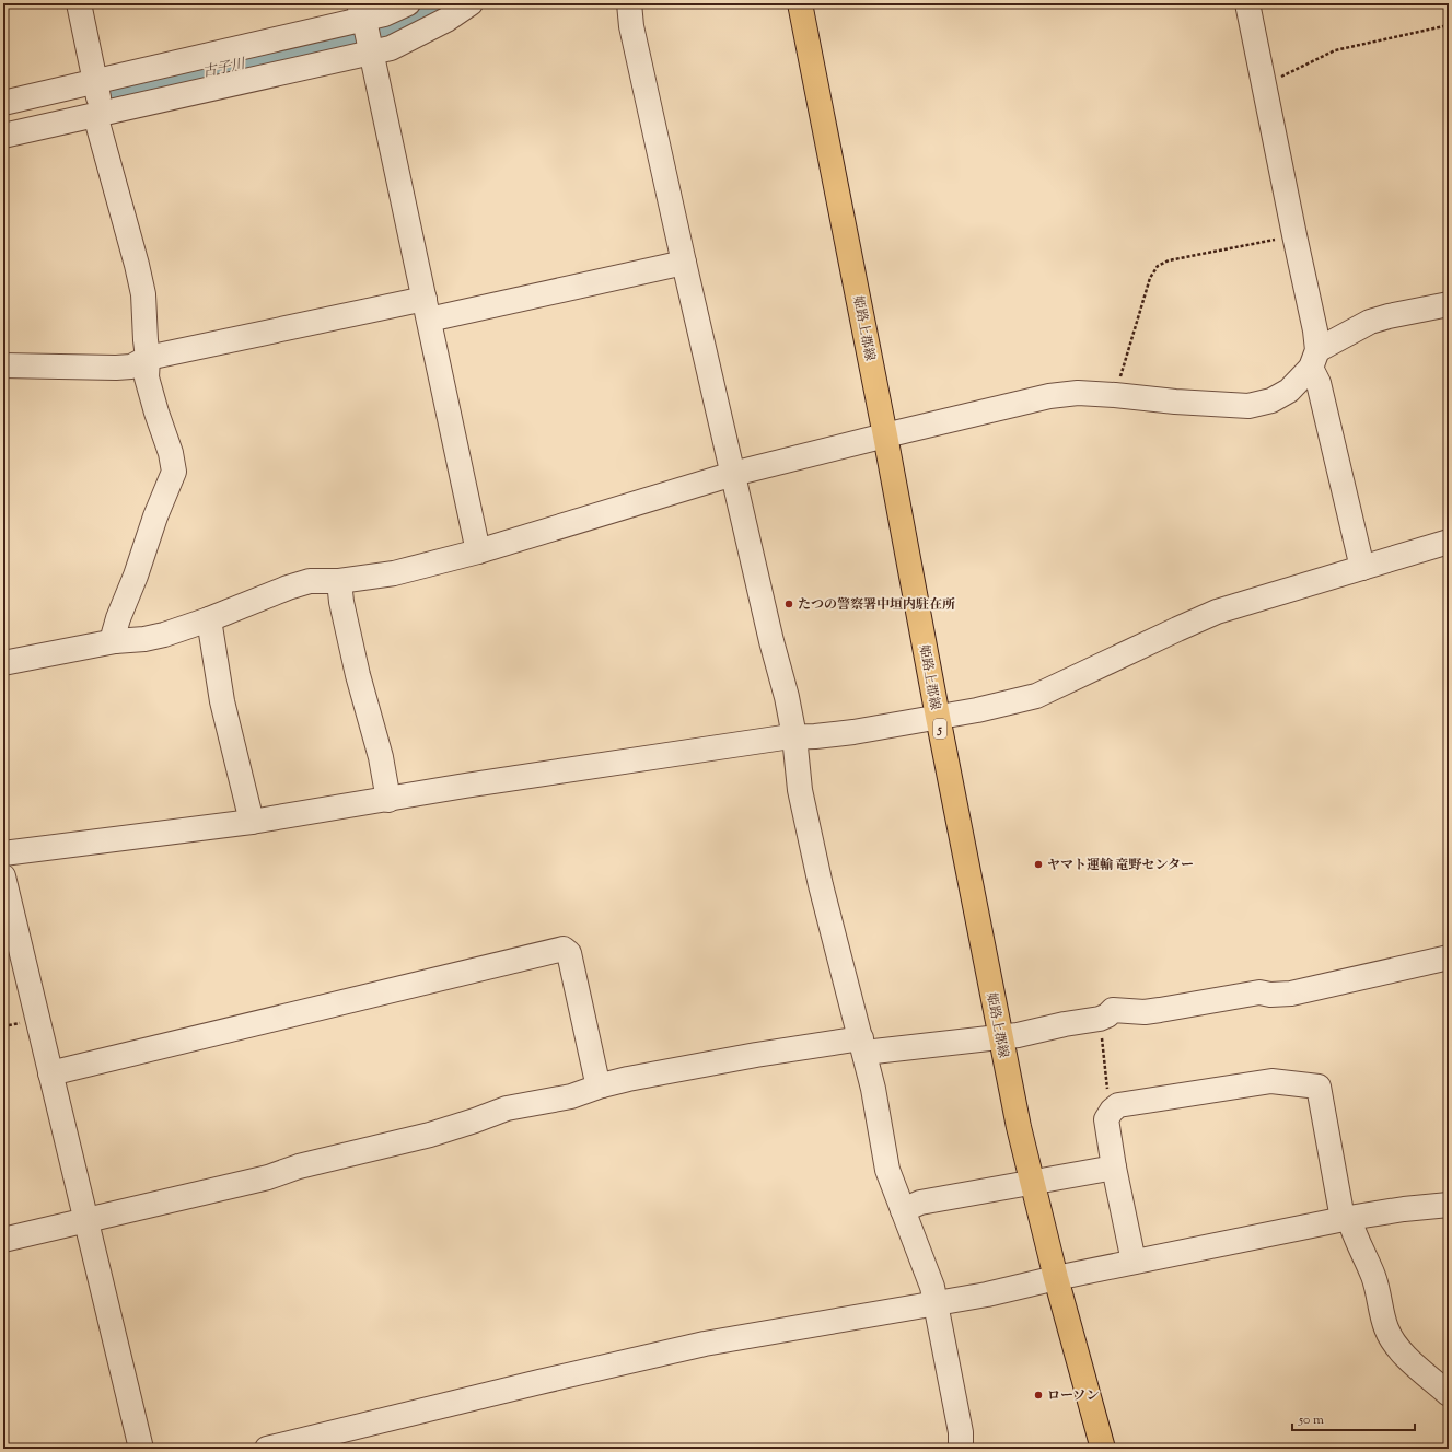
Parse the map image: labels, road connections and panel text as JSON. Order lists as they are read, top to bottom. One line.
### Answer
{"streets":{"main road":["姫路上郡線","5"]},"water":["古子川"],"places":["たつの警察署中垣内駐在所","ヤマト運輸 竜野センター","ローソン"],"scale_bar":"50 m"}
